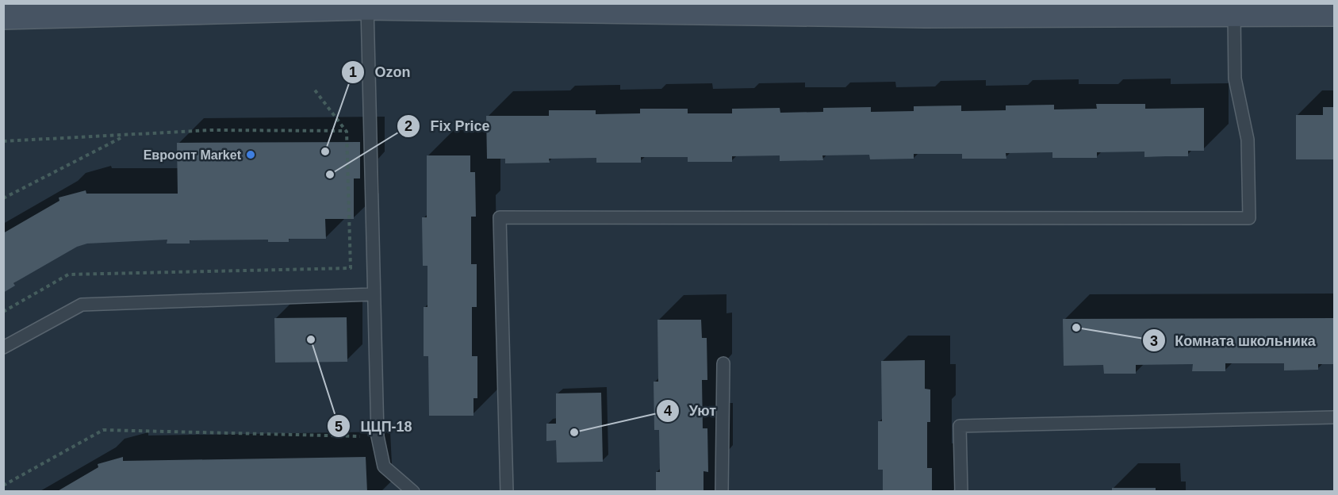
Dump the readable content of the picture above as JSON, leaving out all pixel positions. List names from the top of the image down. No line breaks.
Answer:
{"places":["Ozon","Евроопт Market","Fix Price","Комната школьника","ЦЦП-18","Уют"]}
